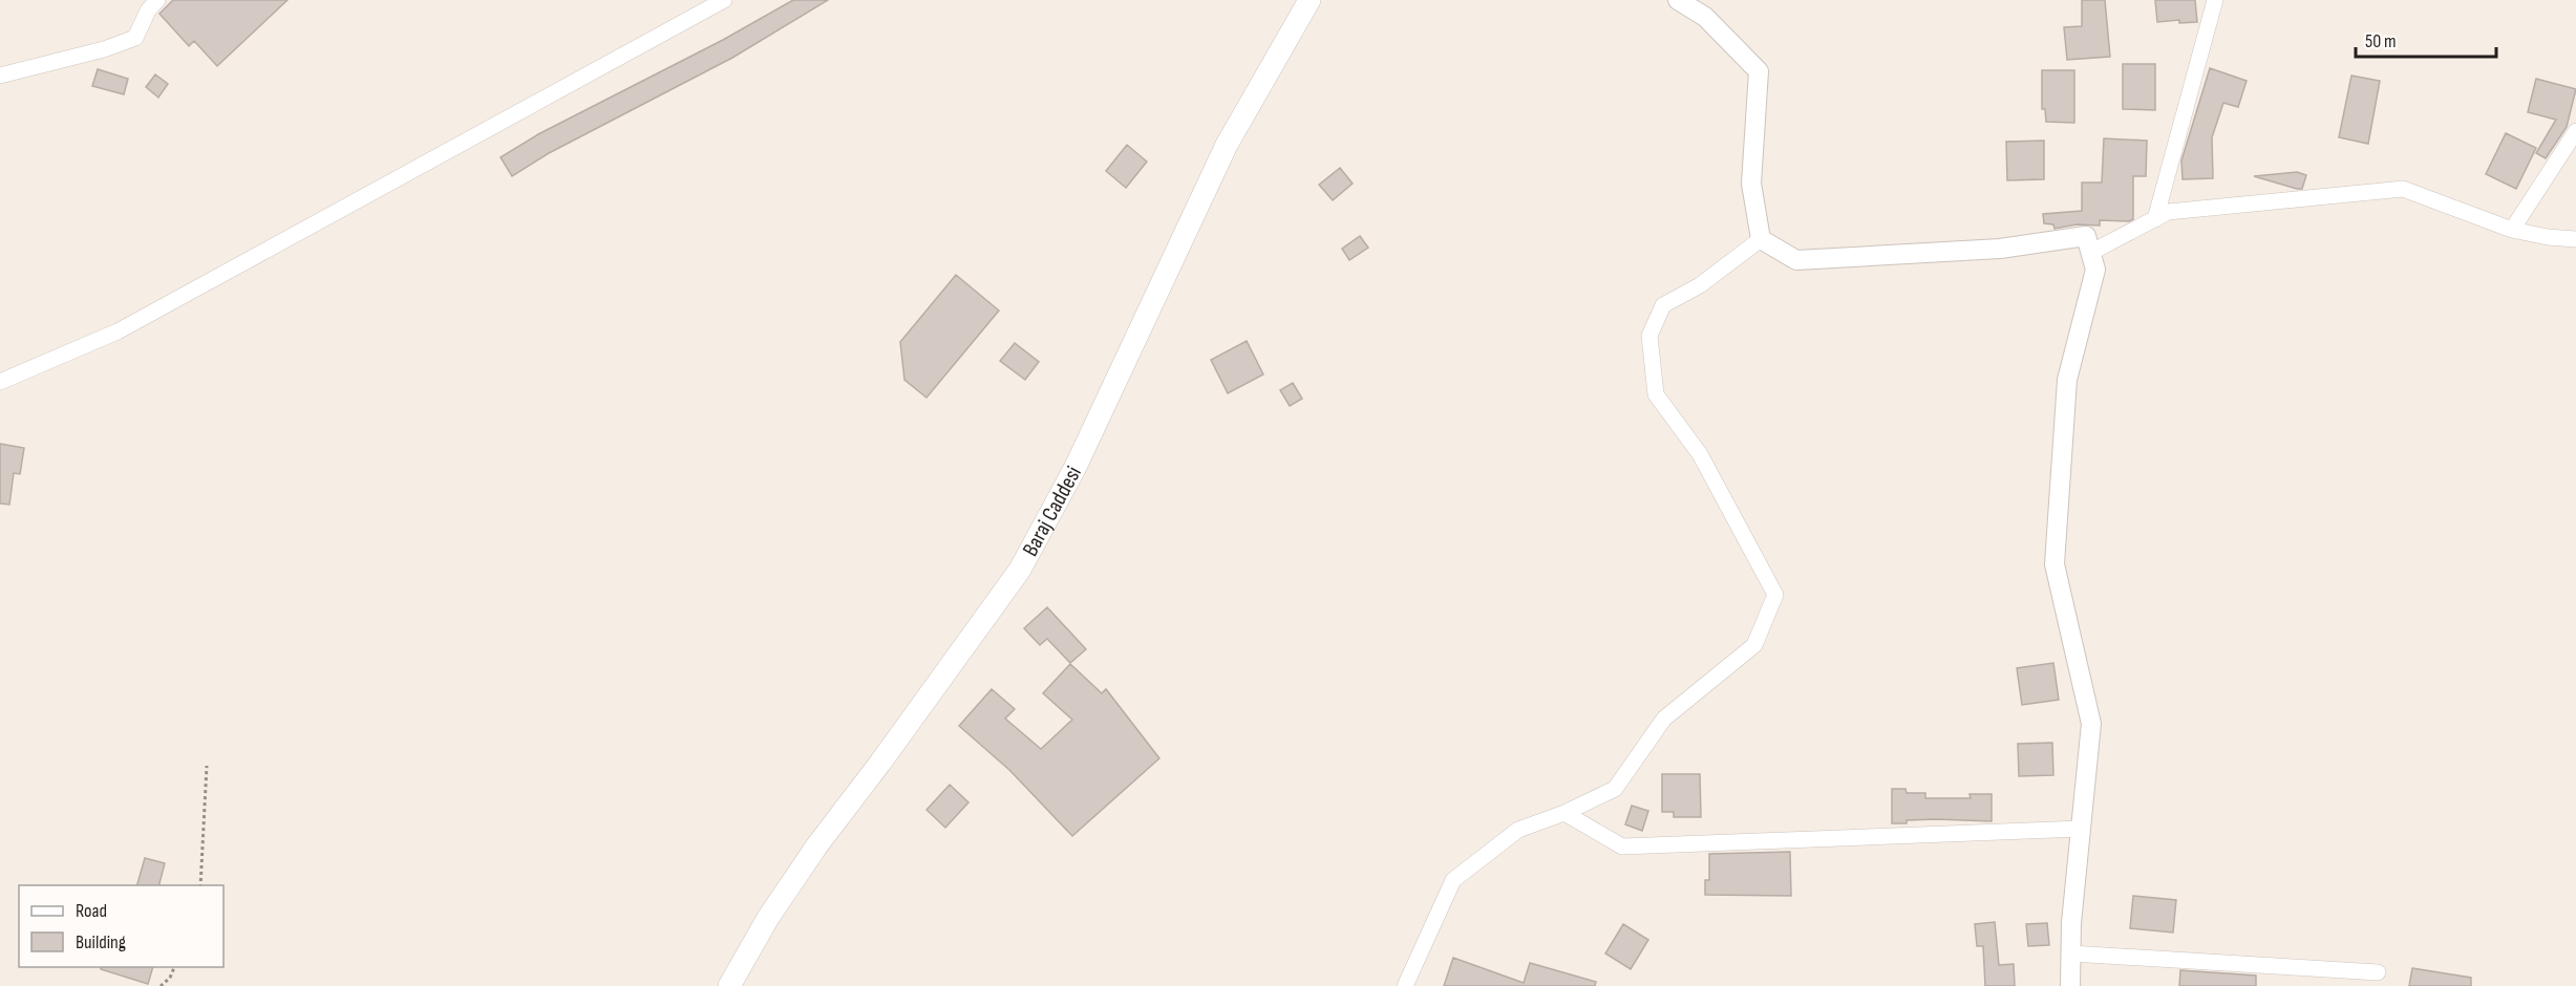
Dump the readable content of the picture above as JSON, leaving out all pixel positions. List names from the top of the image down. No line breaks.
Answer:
{"streets":{"main road":["Baraj Caddesi"]},"legend":["Road","Building"],"scale_bar":"50 m"}
